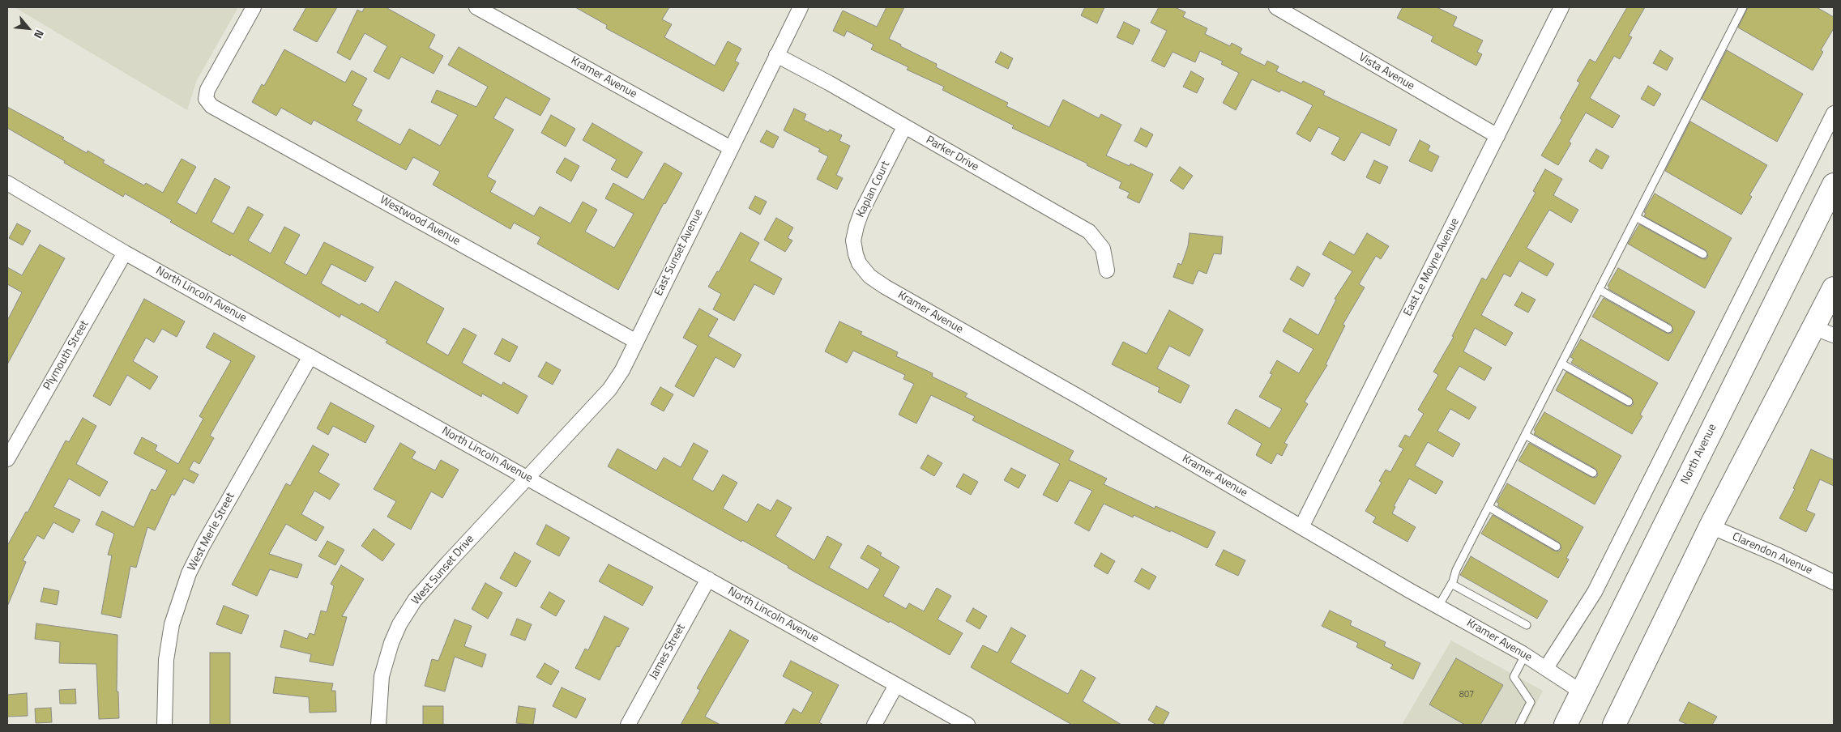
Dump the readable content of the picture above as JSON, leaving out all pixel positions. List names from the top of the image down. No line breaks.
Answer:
{"streets":{"main road":["North Avenue"],"street":["Vista Avenue","Kramer Avenue","Parker Drive","Kaplan Court","Westwood Avenue","East Sunset Avenue","East Le Moyne Avenue","North Lincoln Avenue","Plymouth Street","West Merle Street","Clarendon Avenue","West Sunset Drive","James Street"]},"crossings":[["Vista Avenue","East Le Moyne Avenue"],["Kramer Avenue","Kaplan Court"],["Kramer Avenue","East Sunset Avenue"],["Kramer Avenue","East Le Moyne Avenue"],["Kramer Avenue","North Avenue"],["Parker Drive","Kaplan Court"],["Parker Drive","East Sunset Avenue"],["Westwood Avenue","East Sunset Avenue"],["East Sunset Avenue","North Lincoln Avenue"],["East Sunset Avenue","West Sunset Drive"],["North Lincoln Avenue","Plymouth Street"],["North Lincoln Avenue","West Merle Street"],["North Lincoln Avenue","West Sunset Drive"],["North Lincoln Avenue","James Street"]],"house_numbers":["807"],"north":"bottom right"}
